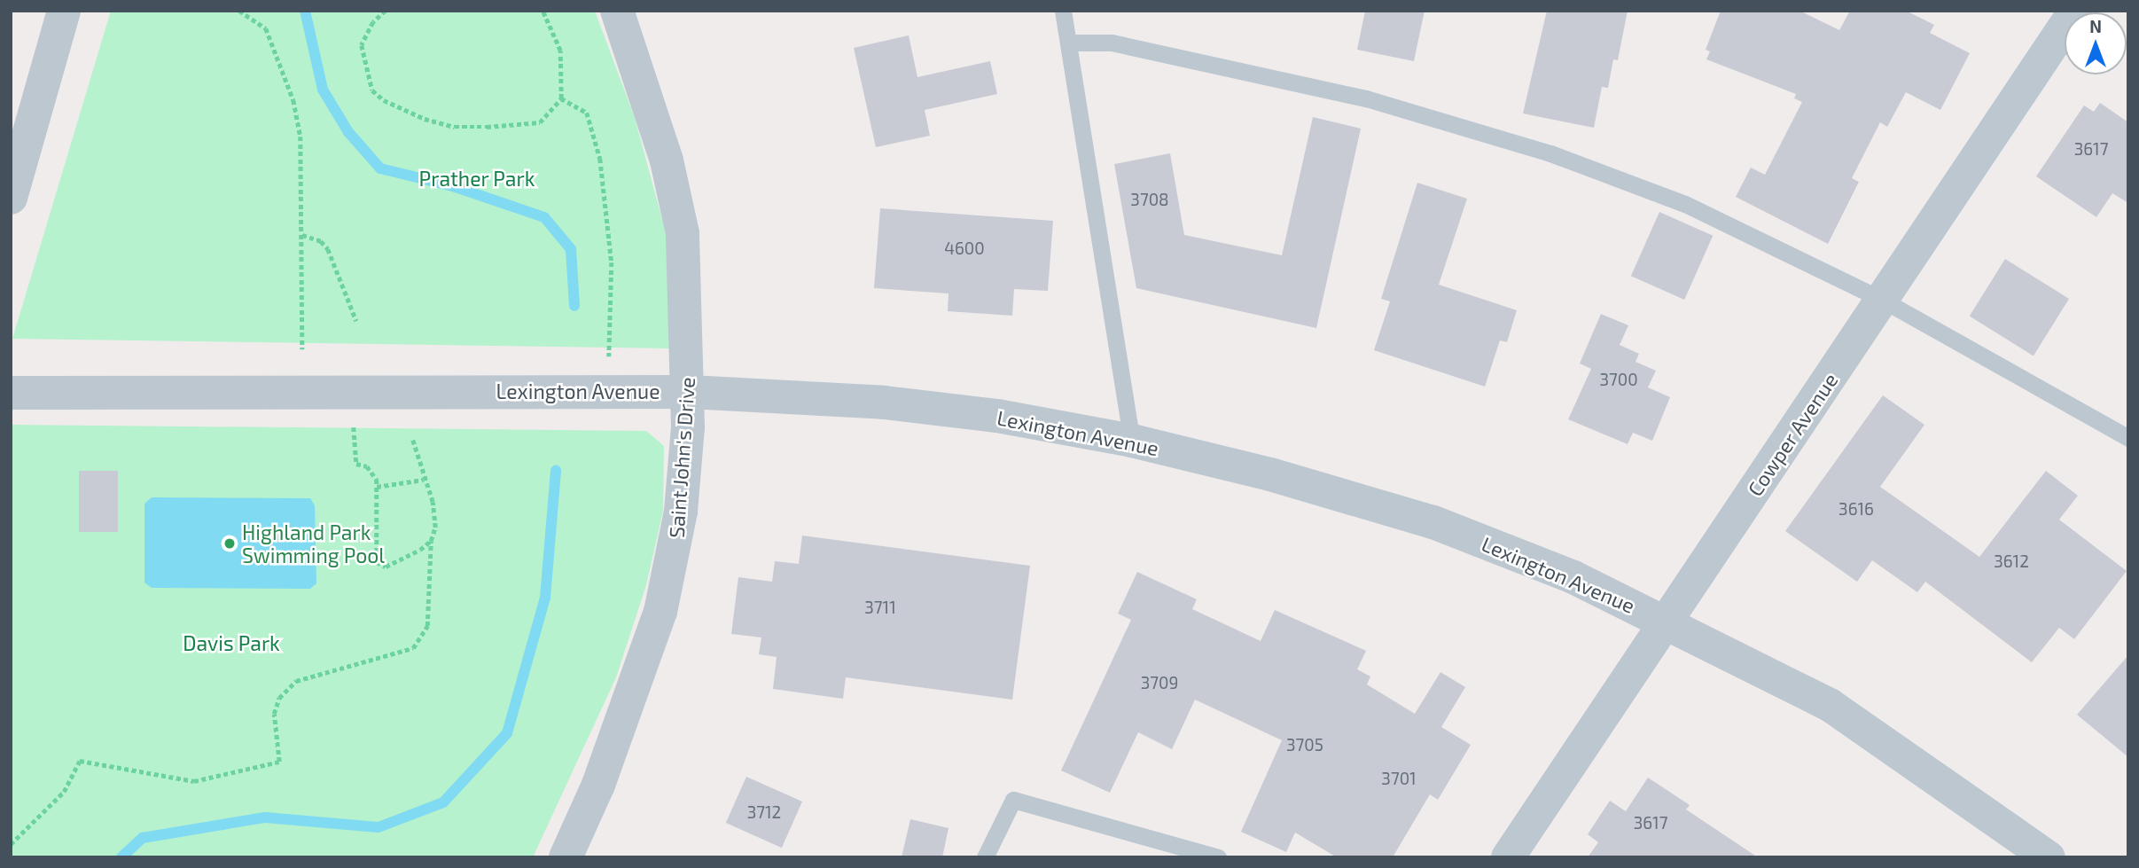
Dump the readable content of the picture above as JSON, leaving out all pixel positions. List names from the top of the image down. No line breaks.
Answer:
{"streets":{"street":["Lexington Avenue","Cowper Avenue","Saint John's Drive"]},"crossings":[["Lexington Avenue","Cowper Avenue"],["Lexington Avenue","Saint John's Drive"]],"parks":["Prather Park","Davis Park"],"places":["Highland Park Swimming Pool"],"house_numbers":["3617","3708","4600","3700","3616","3612","3711","3709","3705","3701","3712","3617"],"north":"top"}
